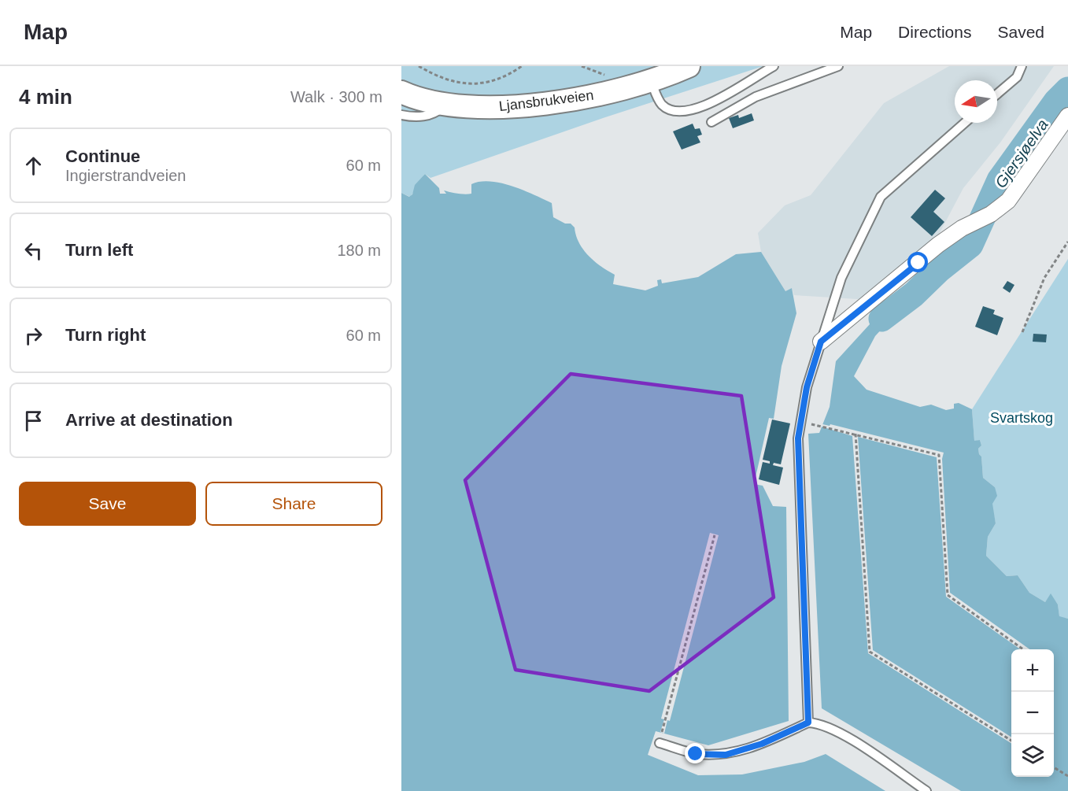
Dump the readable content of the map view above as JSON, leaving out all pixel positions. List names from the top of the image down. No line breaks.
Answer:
{"streets":{"main road":["Ljansbrukveien"]},"water":["Gjersjøelva"],"parks":["Svartskog"],"north":"left","page":{"header":"Map","nav":["Map","Directions","Saved"],"heading":["4 min","Walk · 300 m"],"list":[["Continue","Ingierstrandveien","60 m"],["Turn left","180 m"],["Turn right","60 m"],"Arrive at destination"],"buttons":["Save","Share"],"map_buttons":["+","−"]}}
